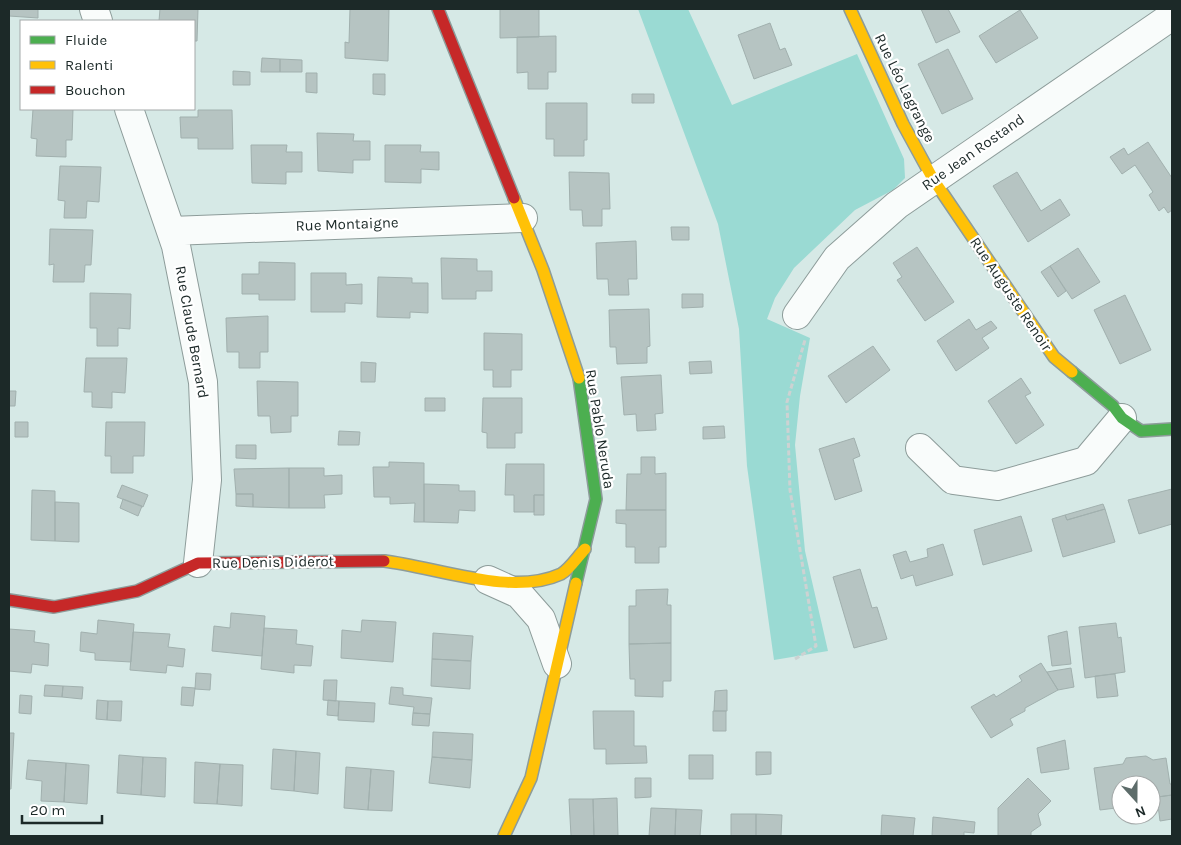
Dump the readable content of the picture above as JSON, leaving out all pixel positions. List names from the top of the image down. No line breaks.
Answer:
{"streets":{"street":["Rue Léo Lagrange","Rue Jean Rostand","Rue Montaigne","Rue Auguste Renoir","Rue Claude Bernard","Rue Pablo Neruda","Rue Denis Diderot"]},"crossings":[["Rue Léo Lagrange","Rue Jean Rostand"],["Rue Léo Lagrange","Rue Auguste Renoir"],["Rue Jean Rostand","Rue Auguste Renoir"],["Rue Montaigne","Rue Claude Bernard"],["Rue Montaigne","Rue Pablo Neruda"],["Rue Claude Bernard","Rue Denis Diderot"],["Rue Pablo Neruda","Rue Denis Diderot"]],"legend":["Fluide","Ralenti","Bouchon"],"scale_bar":"20 m","north":"bottom"}
